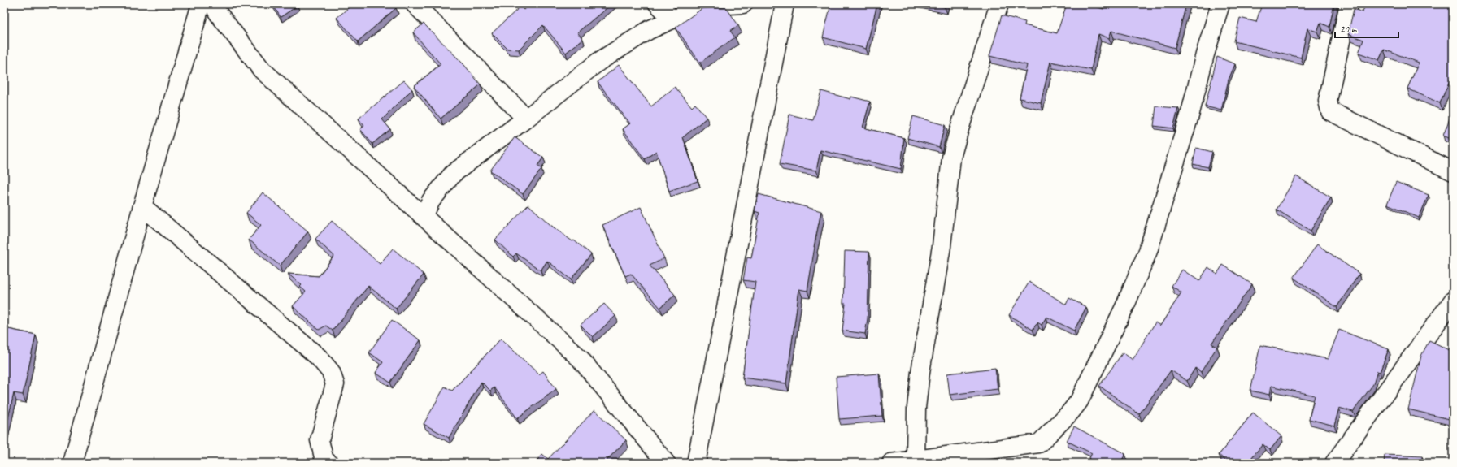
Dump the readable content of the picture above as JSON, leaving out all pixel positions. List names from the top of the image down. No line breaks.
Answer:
{"scale_bar":"20 m"}
